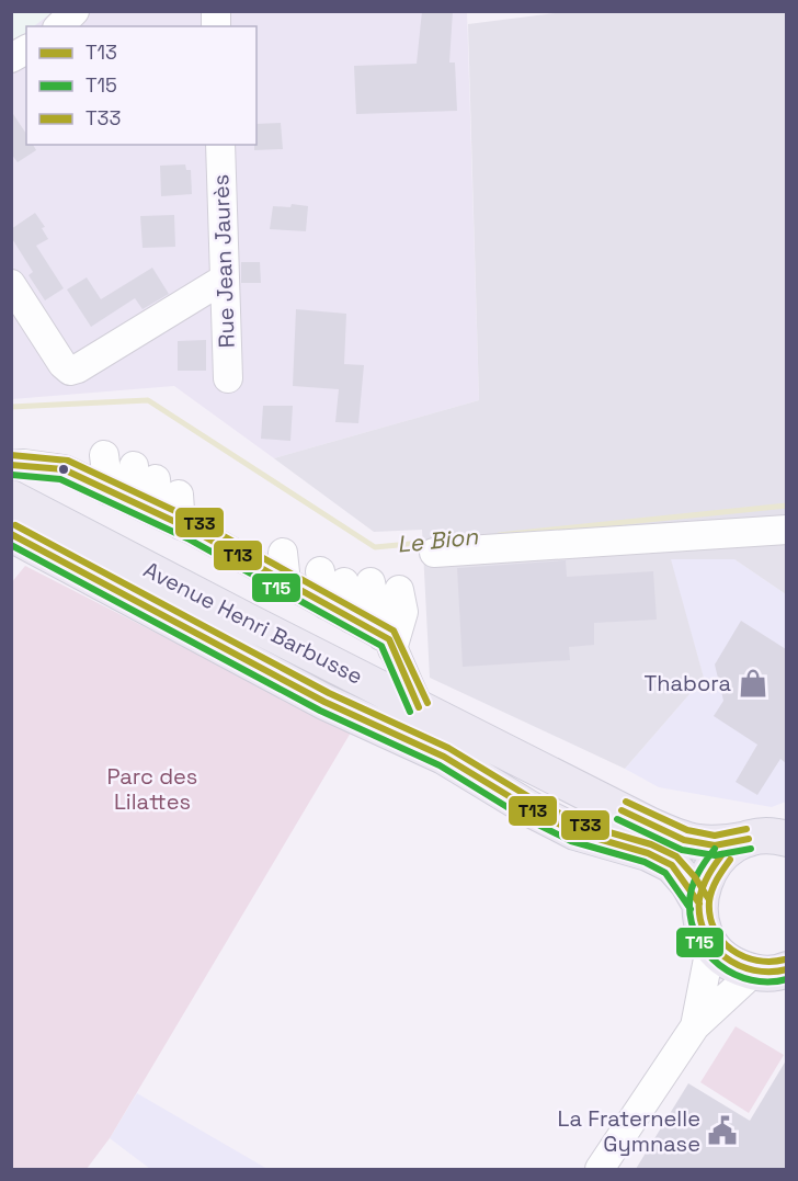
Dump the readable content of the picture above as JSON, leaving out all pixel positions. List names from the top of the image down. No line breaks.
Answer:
{"streets":{"main road":["Avenue Henri Barbusse"],"street":["Rue Jean Jaurès"]},"water":["Le Bion"],"parks":["Parc des Lilattes"],"places":{"shop":["Thabora"],"public building":["La Fraternelle Gymnase"]},"lines":["transit line T33","transit line T13","transit line T15"],"legend":["T13","T15","T33"]}
